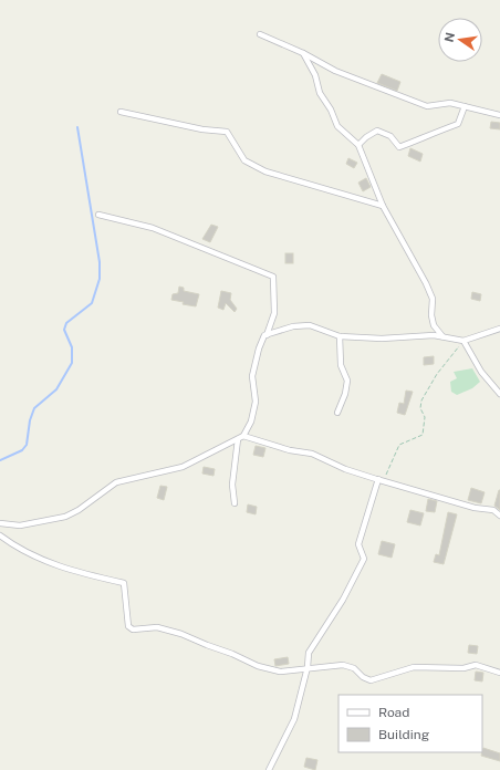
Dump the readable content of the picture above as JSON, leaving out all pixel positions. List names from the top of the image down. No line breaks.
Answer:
{"legend":["Road","Building"],"north":"left"}
